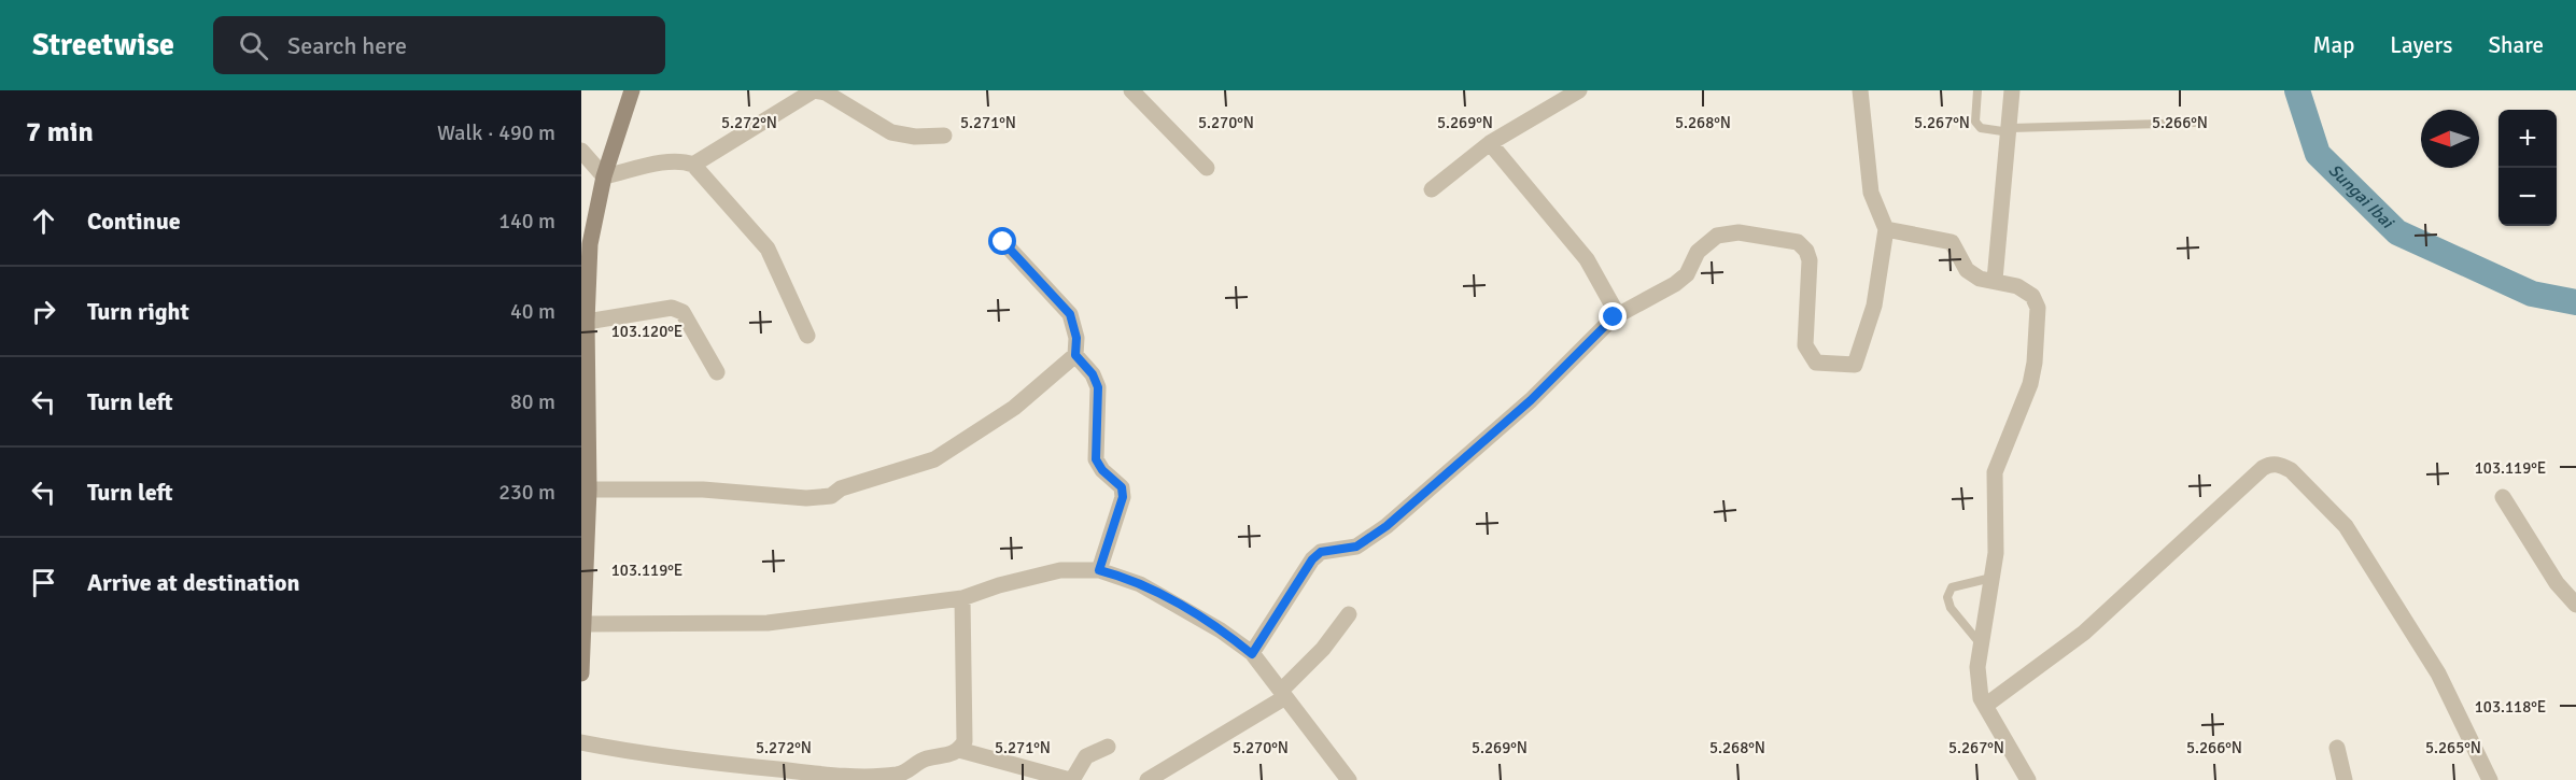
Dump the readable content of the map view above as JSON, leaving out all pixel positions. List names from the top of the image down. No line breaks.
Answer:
{"water":["Sungai Ibai"],"north":"left","page":{"header":"Streetwise","search":"Search here","nav":["Map","Layers","Share"],"heading":["7 min","Walk · 490 m"],"map_buttons":["+","−"],"list":[["Continue","140 m"],["Turn right","40 m"],["Turn left","80 m"],["Turn left","230 m"],"Arrive at destination"]},"coordinates":["5.272°N","5.271°N","5.270°N","5.269°N","5.268°N","5.267°N","5.266°N","103.120°E","103.119°E","103.118°E","5.265°N"]}
